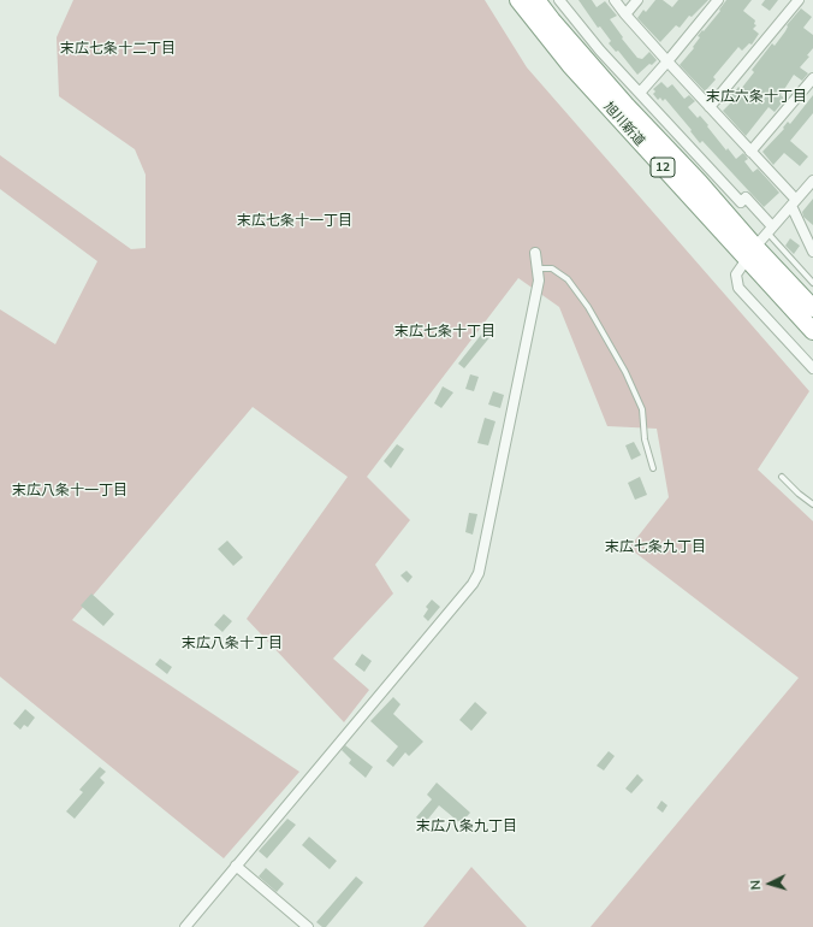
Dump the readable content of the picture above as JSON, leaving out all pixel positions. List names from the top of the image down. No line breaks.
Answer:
{"streets":{"highway":["旭川新道","12"]},"districts":["末広七条十二丁目","末広六条十丁目","末広七条十一丁目","末広七条十丁目","末広八条十一丁目","末広七条九丁目","末広八条十丁目","末広八条九丁目"],"north":"left"}
